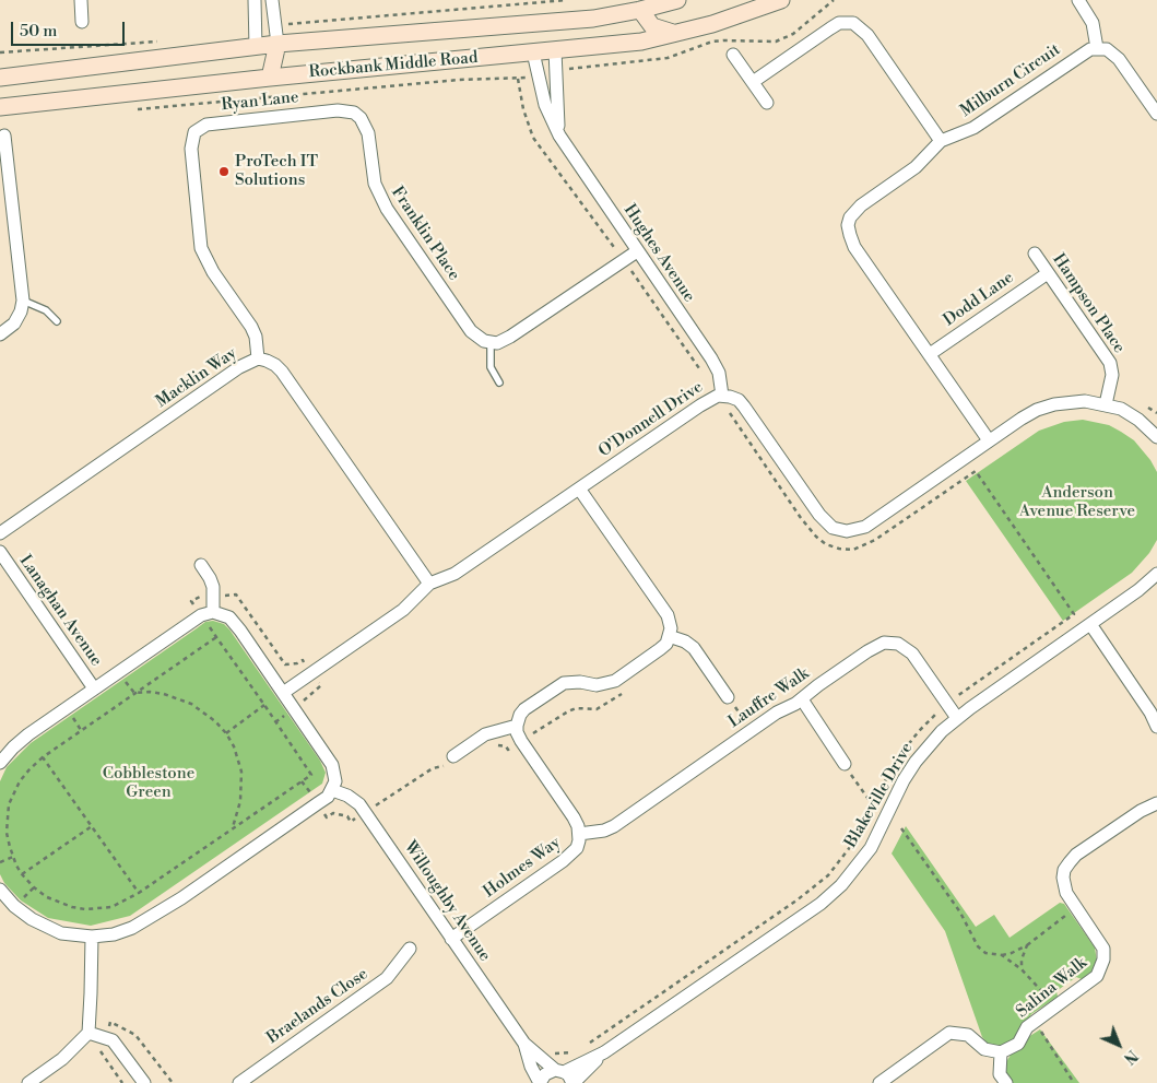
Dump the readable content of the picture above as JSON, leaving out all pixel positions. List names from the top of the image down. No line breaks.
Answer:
{"streets":{"street":["Rockbank Middle Road","Milburn Circuit","Ryan Lane","Franklin Place","Hughes Avenue","Dodd Lane","Hampson Place","Macklin Way","O'Donnell Drive","Lanaghan Avenue","Lauffre Walk","Blakeville Drive","Holmes Way","Willoughby Avenue","Salina Walk","Braelands Close"]},"crossings":[["Rockbank Middle Road","Hughes Avenue"],["Milburn Circuit","Dodd Lane"],["Milburn Circuit","O'Donnell Drive"],["Ryan Lane","Franklin Place"],["Ryan Lane","Macklin Way"],["Hughes Avenue","O'Donnell Drive"],["Dodd Lane","Hampson Place"],["Hampson Place","O'Donnell Drive"],["Macklin Way","O'Donnell Drive"],["Lauffre Walk","Blakeville Drive"],["Lauffre Walk","Holmes Way"],["Blakeville Drive","Willoughby Avenue"],["Holmes Way","Willoughby Avenue"]],"parks":["Anderson Avenue Reserve","Cobblestone Green"],"places":["ProTech IT Solutions"],"scale_bar":"50 m","north":"bottom right"}
